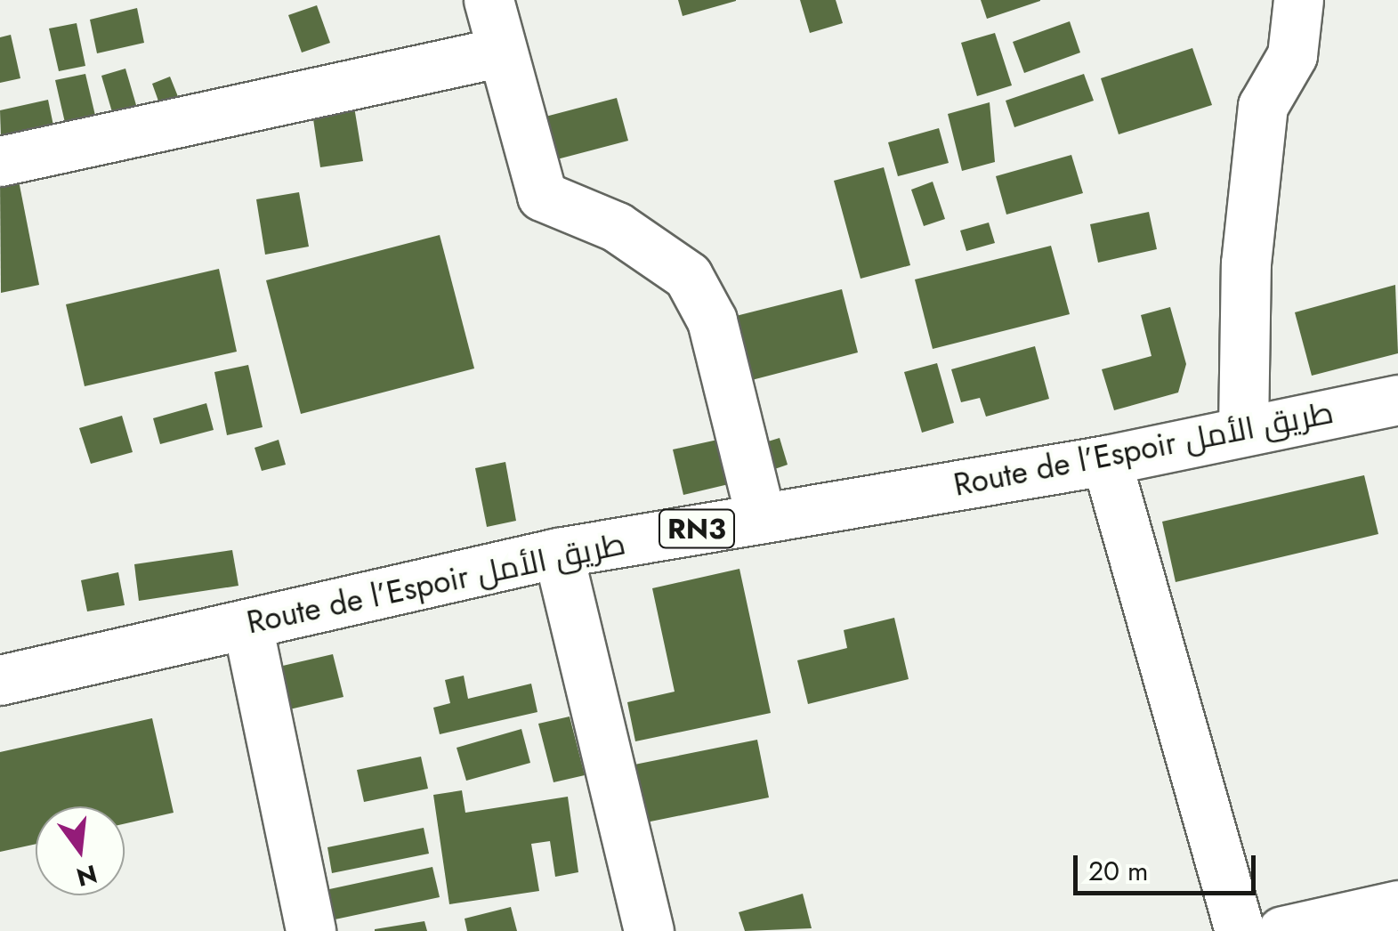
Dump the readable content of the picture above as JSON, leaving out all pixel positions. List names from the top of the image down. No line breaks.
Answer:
{"streets":{"main road":["Route de l’Espoir طريق الأمل","RN3"]},"scale_bar":"20 m","north":"bottom"}
